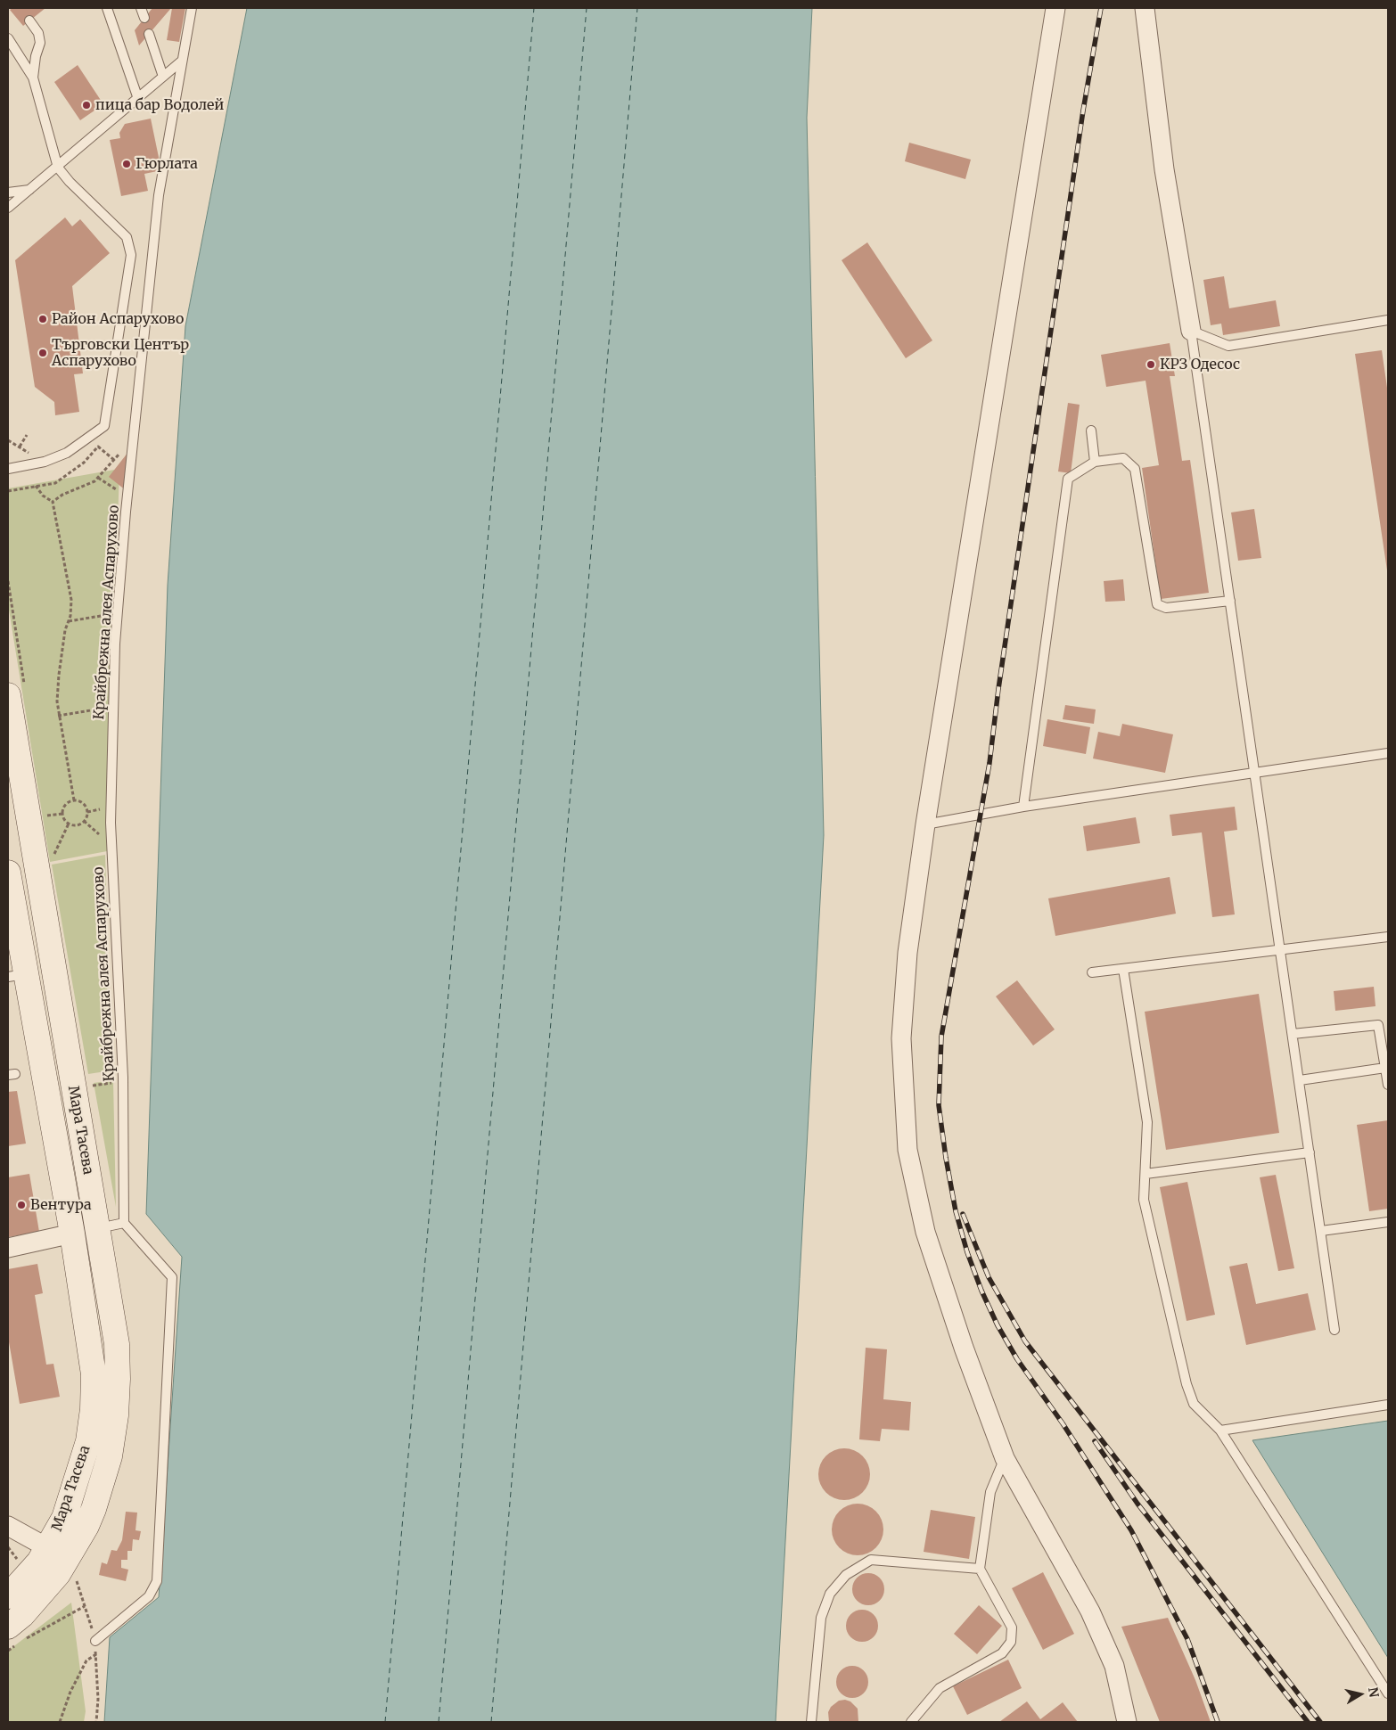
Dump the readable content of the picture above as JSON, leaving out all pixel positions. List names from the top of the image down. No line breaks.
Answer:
{"streets":{"main road":["Мара Тасева"],"lane":["Крайбрежна алея Аспарухово"]},"places":["пица бар Водолей","Гюрлата","Район Аспарухово","Търговски Център Аспарухово","КРЗ Одесос","Вентура"],"north":"right"}
